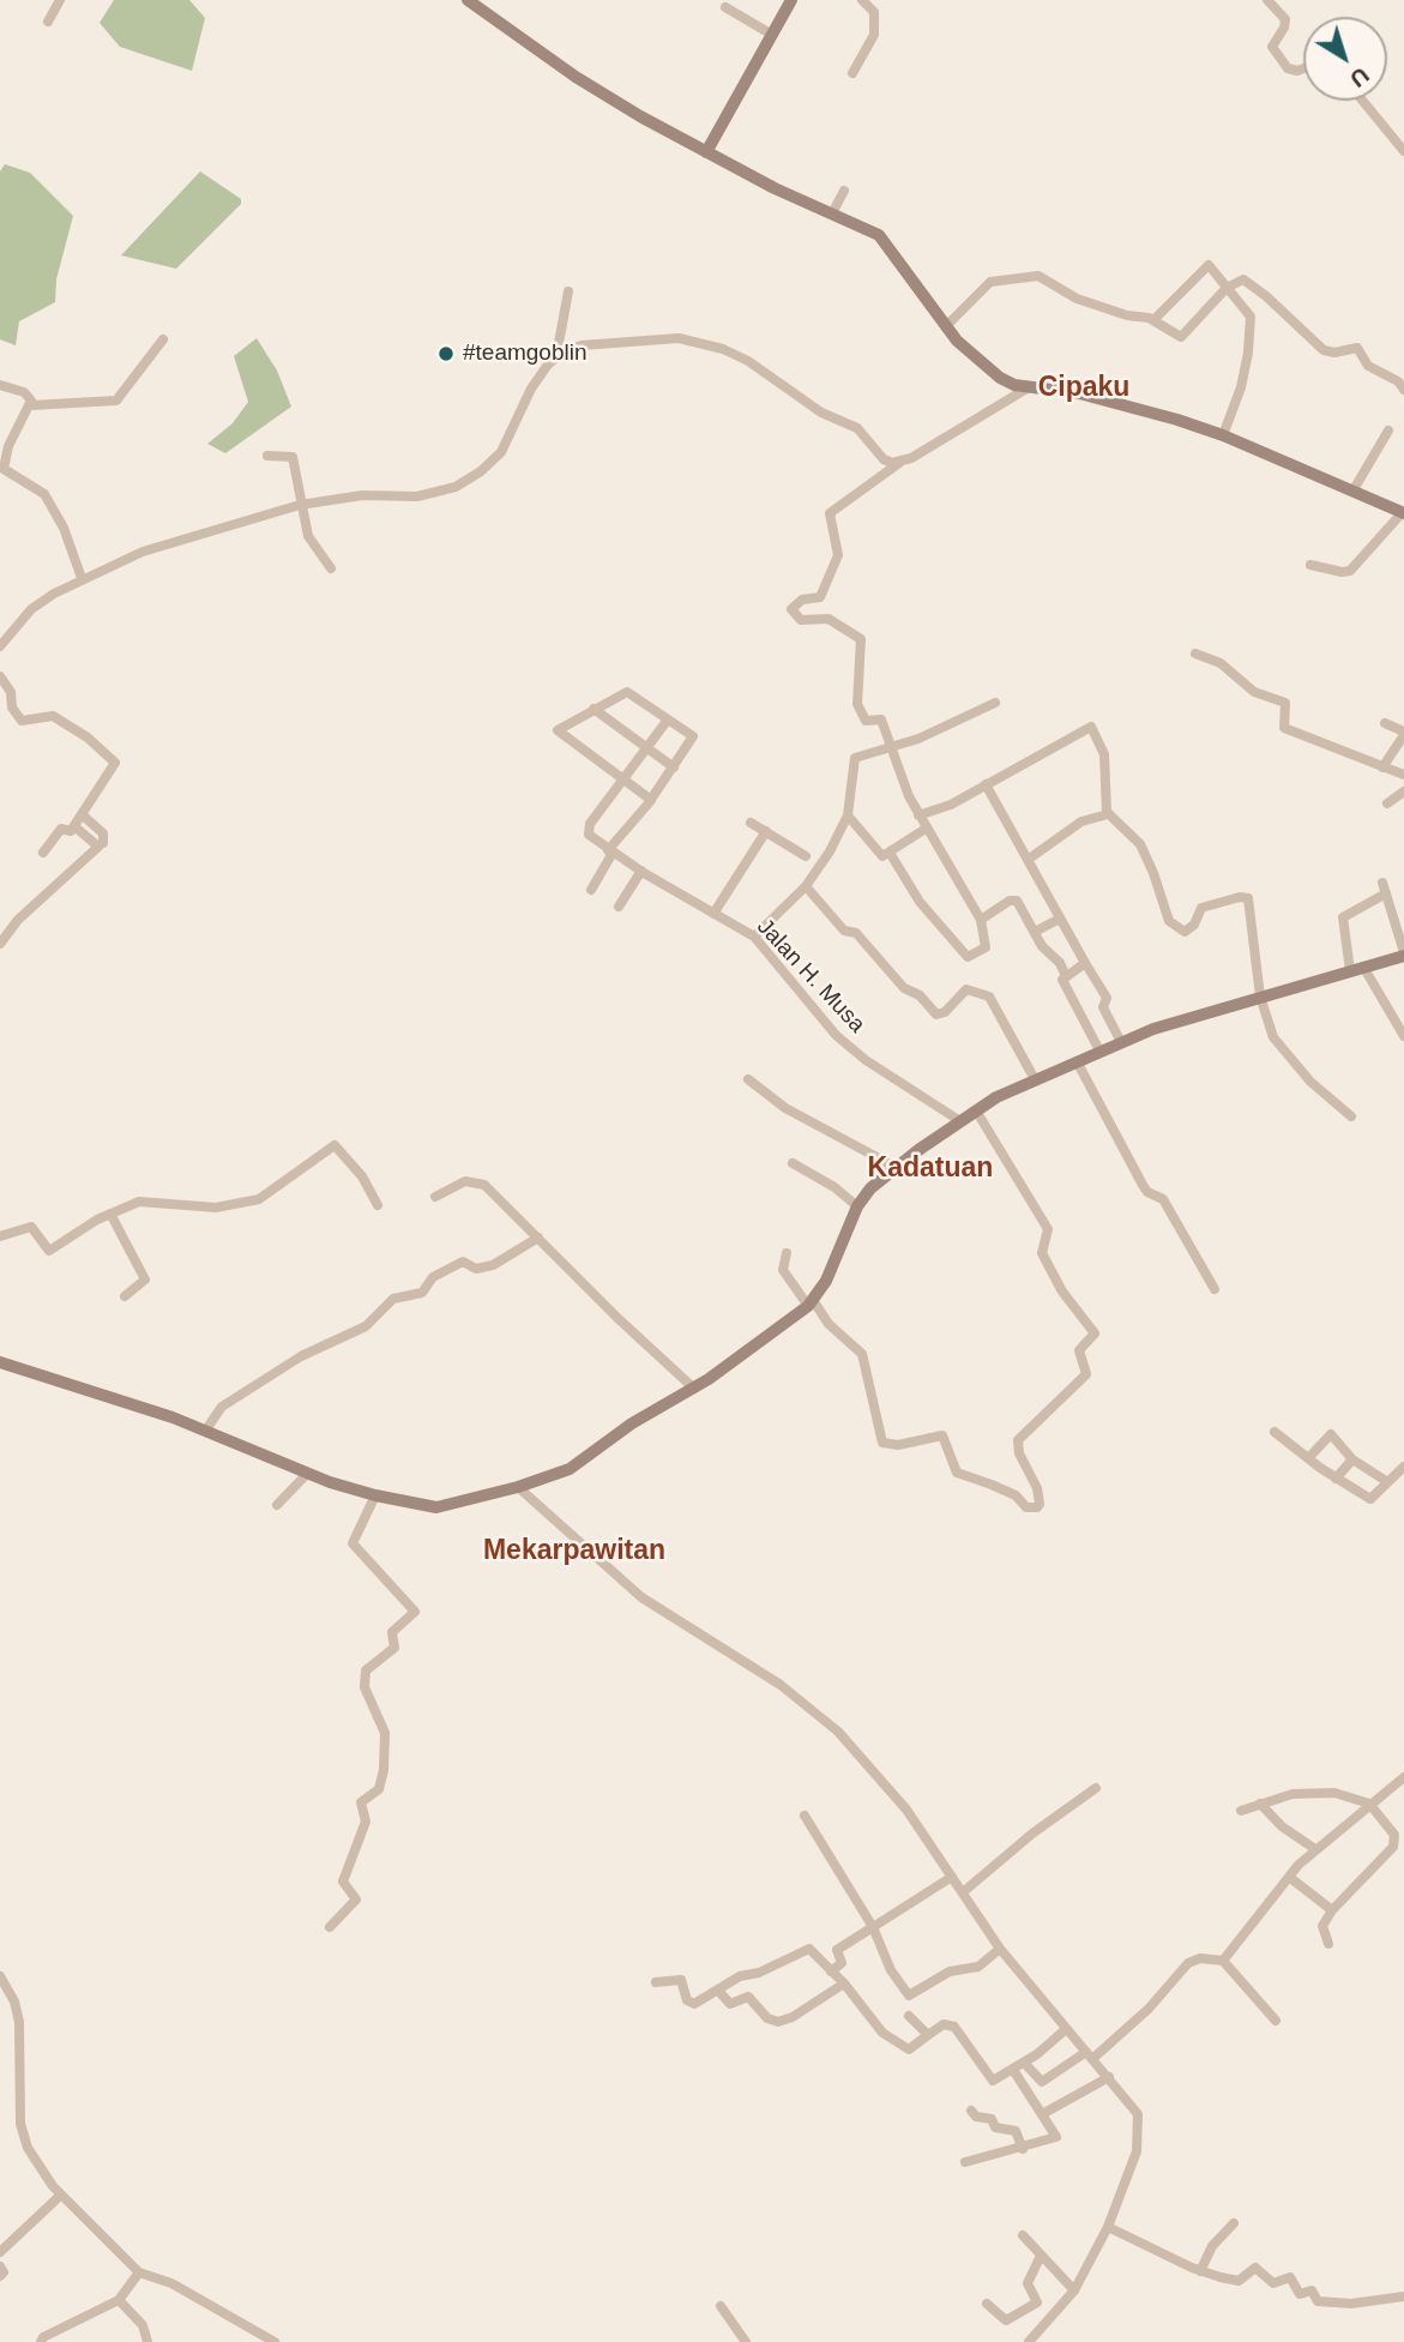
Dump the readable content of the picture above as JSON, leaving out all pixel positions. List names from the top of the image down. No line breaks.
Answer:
{"streets":{"street":["Jalan H. Musa"]},"districts":["Cipaku","Kadatuan","Mekarpawitan"],"places":["#teamgoblin"],"north":"bottom right"}
